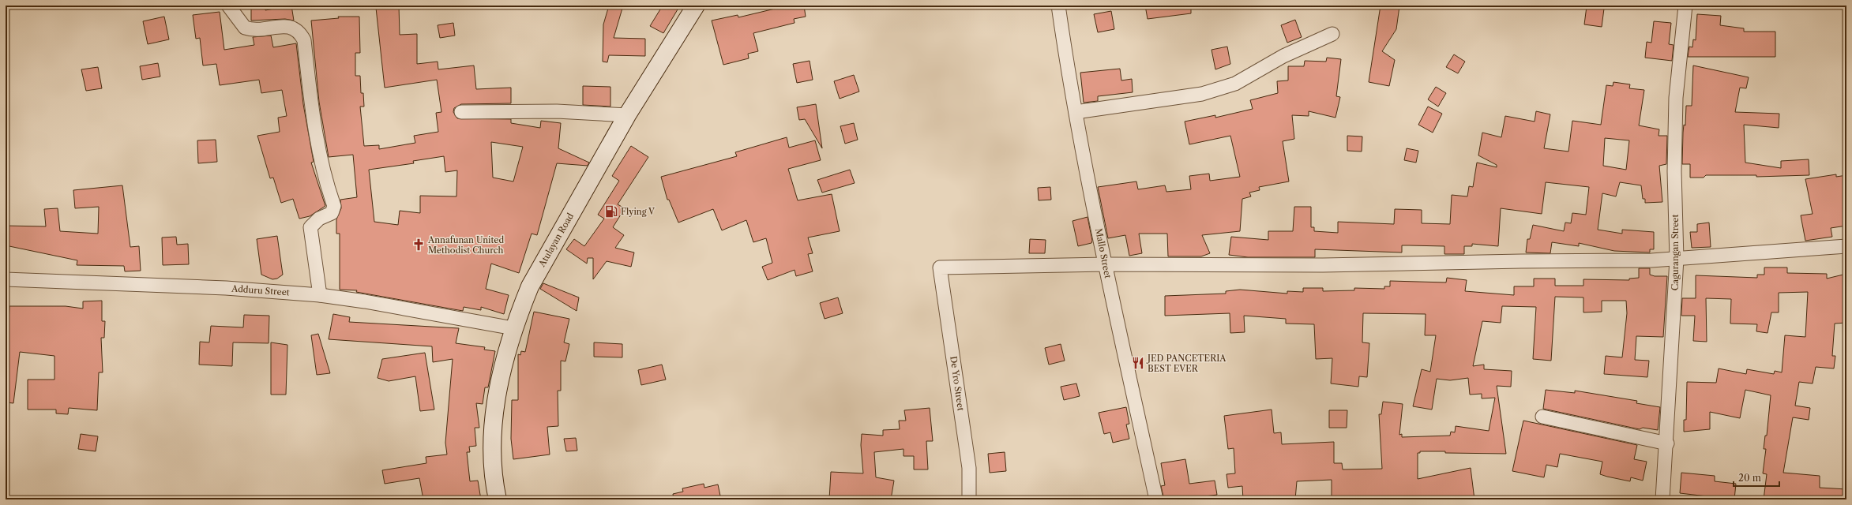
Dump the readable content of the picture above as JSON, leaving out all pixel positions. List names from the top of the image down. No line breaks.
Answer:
{"streets":{"main road":["Atulayan Road"],"street":["Cagurangan Street","Mallo Street","Adduru Street","De Yro Street"]},"crossings":[["Atulayan Road","Adduru Street"],["Mallo Street","De Yro Street"]],"places":{"fuel station":["Flying V"],"church":["Annafunan United Methodist Church"],"restaurant":["JED PANCETERIA BEST EVER"]},"scale_bar":"20 m"}
